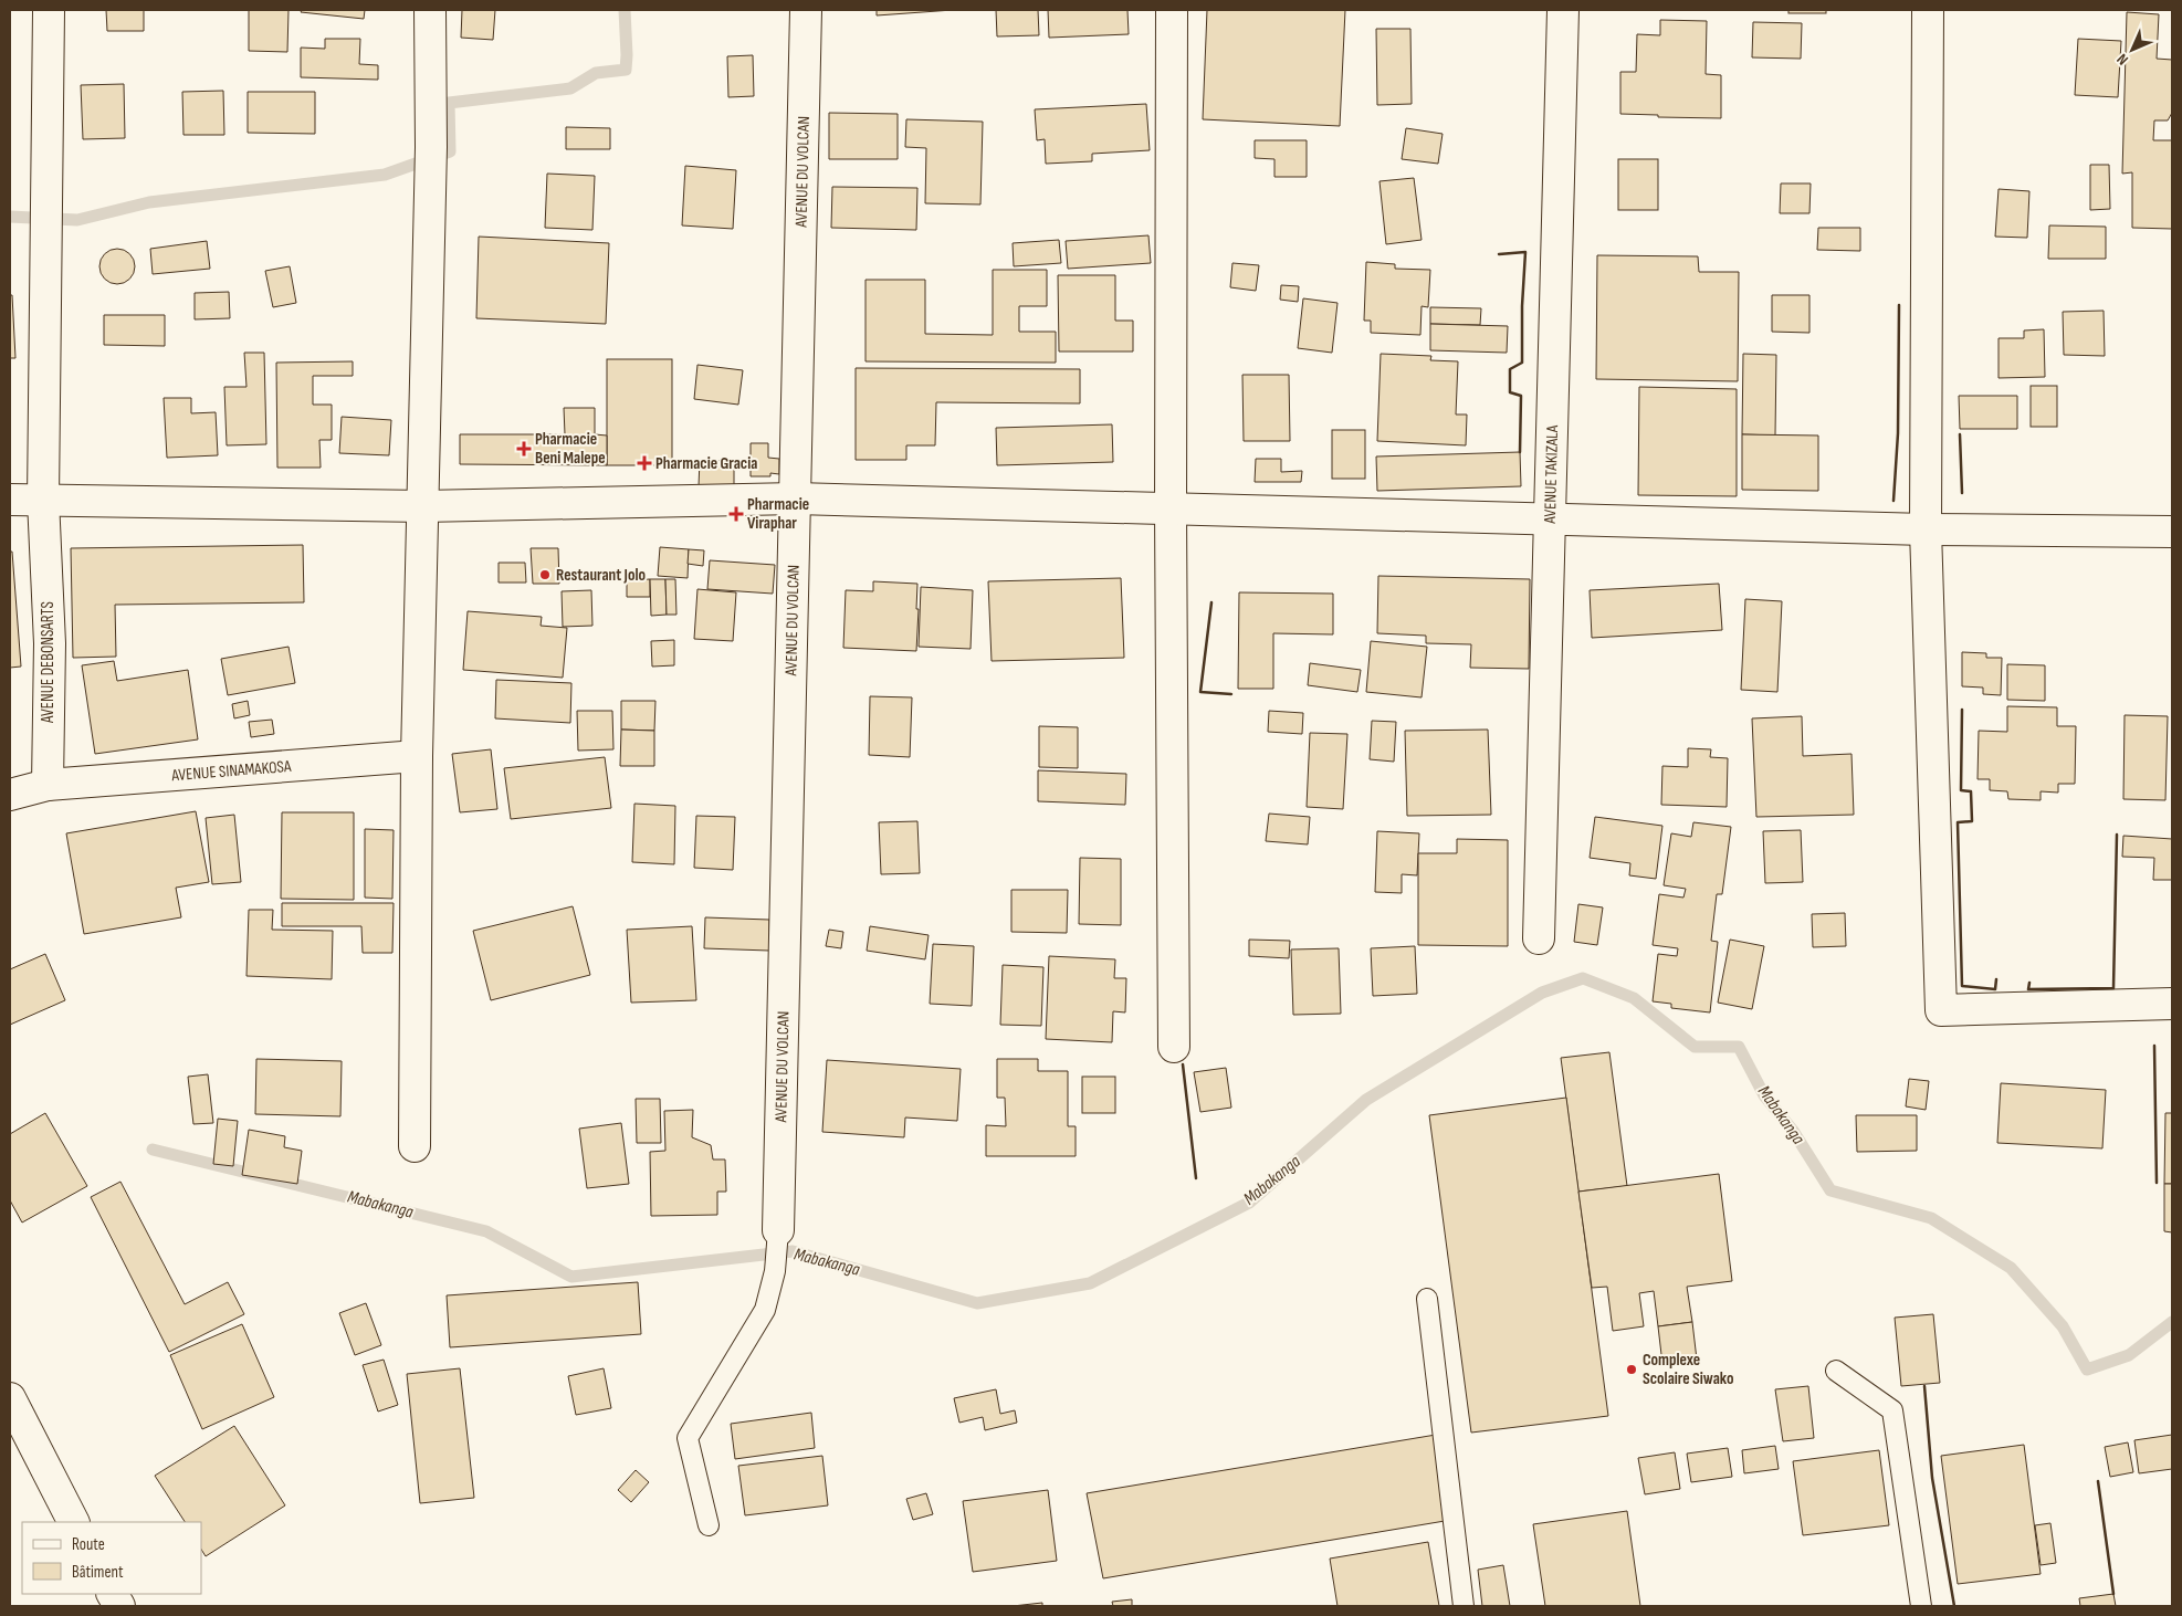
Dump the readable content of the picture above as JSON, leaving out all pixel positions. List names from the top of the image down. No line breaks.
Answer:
{"streets":{"main road":["AVENUE DU VOLCAN","AVENUE TAKIZALA","AVENUE DEBONSARTS","AVENUE SINAMAKOSA"]},"crossings":[["AVENUE DEBONSARTS","AVENUE SINAMAKOSA"]],"water":["Mabakanga"],"places":{"health":["Pharmacie Beni Malepe","Pharmacie Gracia","Pharmacie Viraphar"],"other":["Restaurant Jolo","Complexe Scolaire Siwako"]},"legend":["Route","Bâtiment"],"north":"bottom left"}
